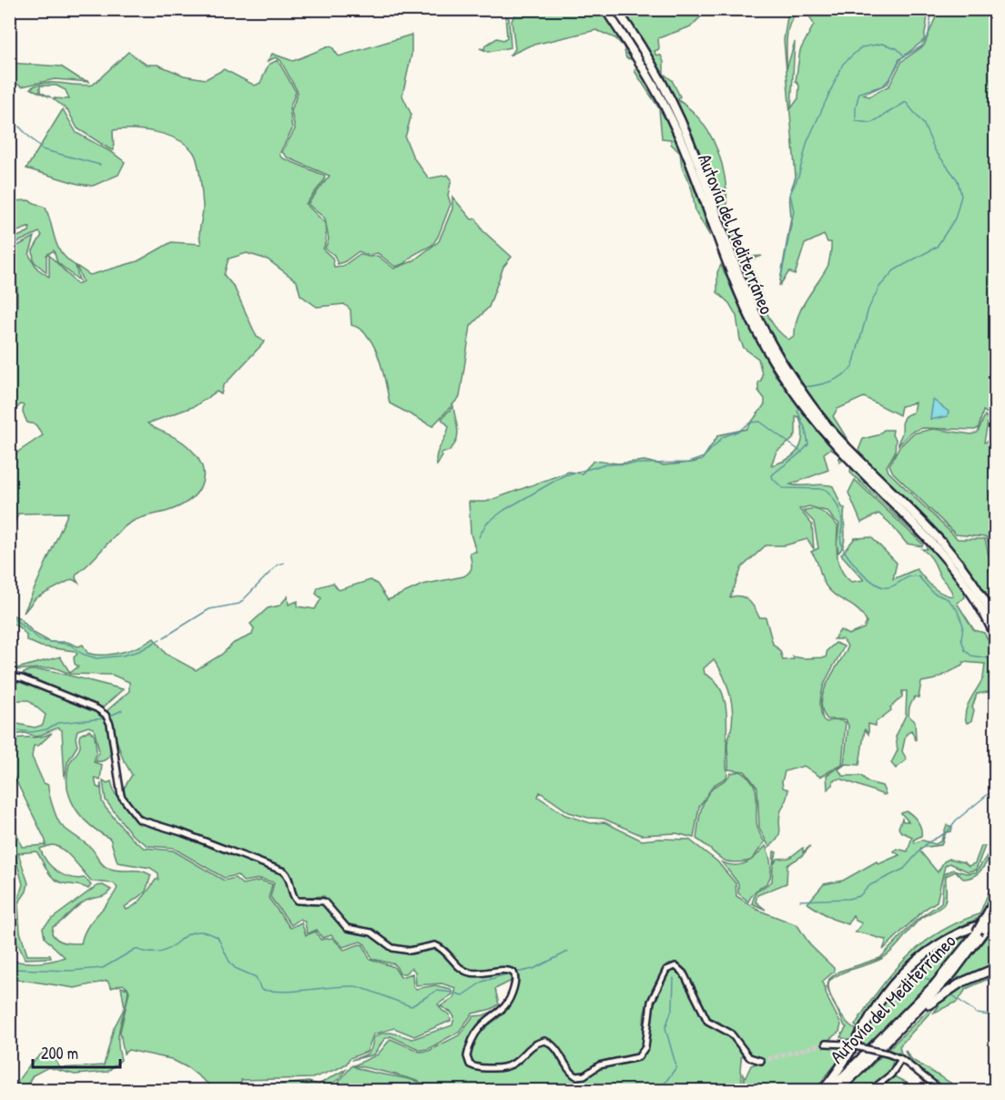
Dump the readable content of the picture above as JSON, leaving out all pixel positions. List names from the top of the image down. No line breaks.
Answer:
{"streets":{"highway":["Autovía del Mediterráneo"]},"scale_bar":"200 m"}
